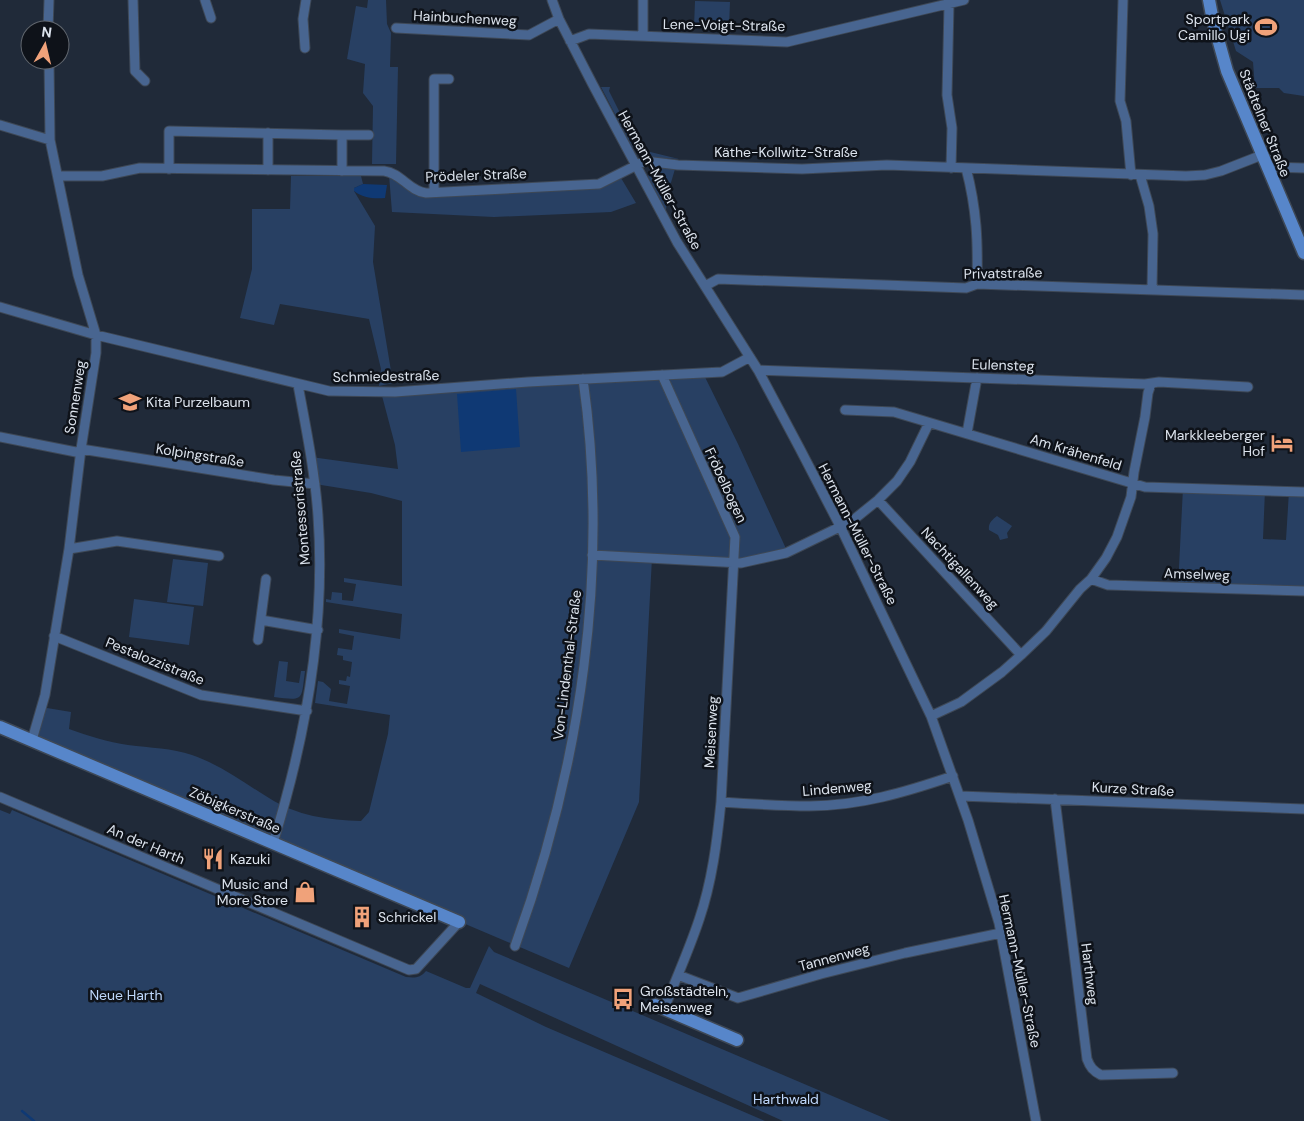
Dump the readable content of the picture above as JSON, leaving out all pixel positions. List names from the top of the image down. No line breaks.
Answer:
{"streets":{"main road":["Städtelner Straße","Zöbigkerstraße"],"street":["Hainbuchenweg","Lene-Voigt-Straße","Käthe-Kollwitz-Straße","Prödeler Straße","Hermann-Müller-Straße","Privatstraße","Eulensteg","Schmiedestraße","Sonnenweg","Am Krähenfeld","Kolpingstraße","Fröbelbogen","Montessoristraße","Nachtigallenweg","Amselweg","Pestalozzistraße","Von-Lindenthal-Straße","Meisenweg","Lindenweg","Kurze Straße","An der Harth","Tannenweg","Harthweg"]},"crossings":[["Hainbuchenweg","Hermann-Müller-Straße"],["Lene-Voigt-Straße","Hermann-Müller-Straße"],["Städtelner Straße","Käthe-Kollwitz-Straße"],["Käthe-Kollwitz-Straße","Prödeler Straße"],["Käthe-Kollwitz-Straße","Hermann-Müller-Straße"],["Prödeler Straße","Hermann-Müller-Straße"],["Prödeler Straße","Sonnenweg"],["Hermann-Müller-Straße","Privatstraße"],["Hermann-Müller-Straße","Eulensteg"],["Hermann-Müller-Straße","Schmiedestraße"],["Hermann-Müller-Straße","Lindenweg"],["Hermann-Müller-Straße","Kurze Straße"],["Hermann-Müller-Straße","Tannenweg"],["Schmiedestraße","Sonnenweg"],["Schmiedestraße","Fröbelbogen"],["Schmiedestraße","Montessoristraße"],["Schmiedestraße","Von-Lindenthal-Straße"],["Sonnenweg","Kolpingstraße"],["Sonnenweg","Pestalozzistraße"],["Sonnenweg","Zöbigkerstraße"],["Kolpingstraße","Montessoristraße"],["Fröbelbogen","Meisenweg"],["Montessoristraße","Pestalozzistraße"],["Montessoristraße","Zöbigkerstraße"],["Meisenweg","Lindenweg"],["Meisenweg","Tannenweg"],["Kurze Straße","Harthweg"],["Zöbigkerstraße","An der Harth"]],"parks":["Neue Harth","Harthwald"],"places":{"sports":["Sportpark Camillo Ugi"],"school or university":["Kita Purzelbaum"],"hotel":["Markkleeberger Hof"],"restaurant":["Kazuki"],"shop":["Music and More Store"],"building":["Schrickel"],"bus stop":["Großstädteln, Meisenweg"]},"north":"top"}
